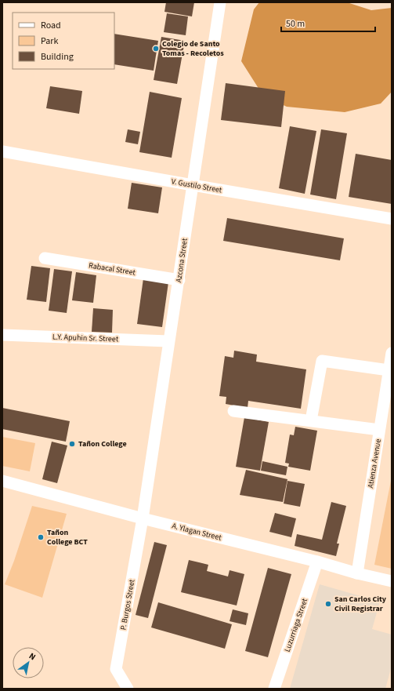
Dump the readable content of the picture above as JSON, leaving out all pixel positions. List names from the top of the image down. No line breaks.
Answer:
{"streets":{"street":["V. Gustilo Street","Azcona Street","Rabacal Street","L.Y. Apuhin Sr. Street","Atienza Avenue","A. Ylagan Street","P. Burgos Street","Luzurriaga Street"]},"crossings":[["V. Gustilo Street","Azcona Street"],["Azcona Street","Rabacal Street"],["Azcona Street","L.Y. Apuhin Sr. Street"],["Azcona Street","A. Ylagan Street"],["Azcona Street","P. Burgos Street"],["Atienza Avenue","A. Ylagan Street"],["A. Ylagan Street","P. Burgos Street"],["A. Ylagan Street","Luzurriaga Street"]],"places":["Colegio de Santo Tomas - Recoletos","Tañon College","Tañon College BCT","San Carlos City Civil Registrar"],"legend":["Road","Park","Building"],"scale_bar":"50 m","north":"top right"}
